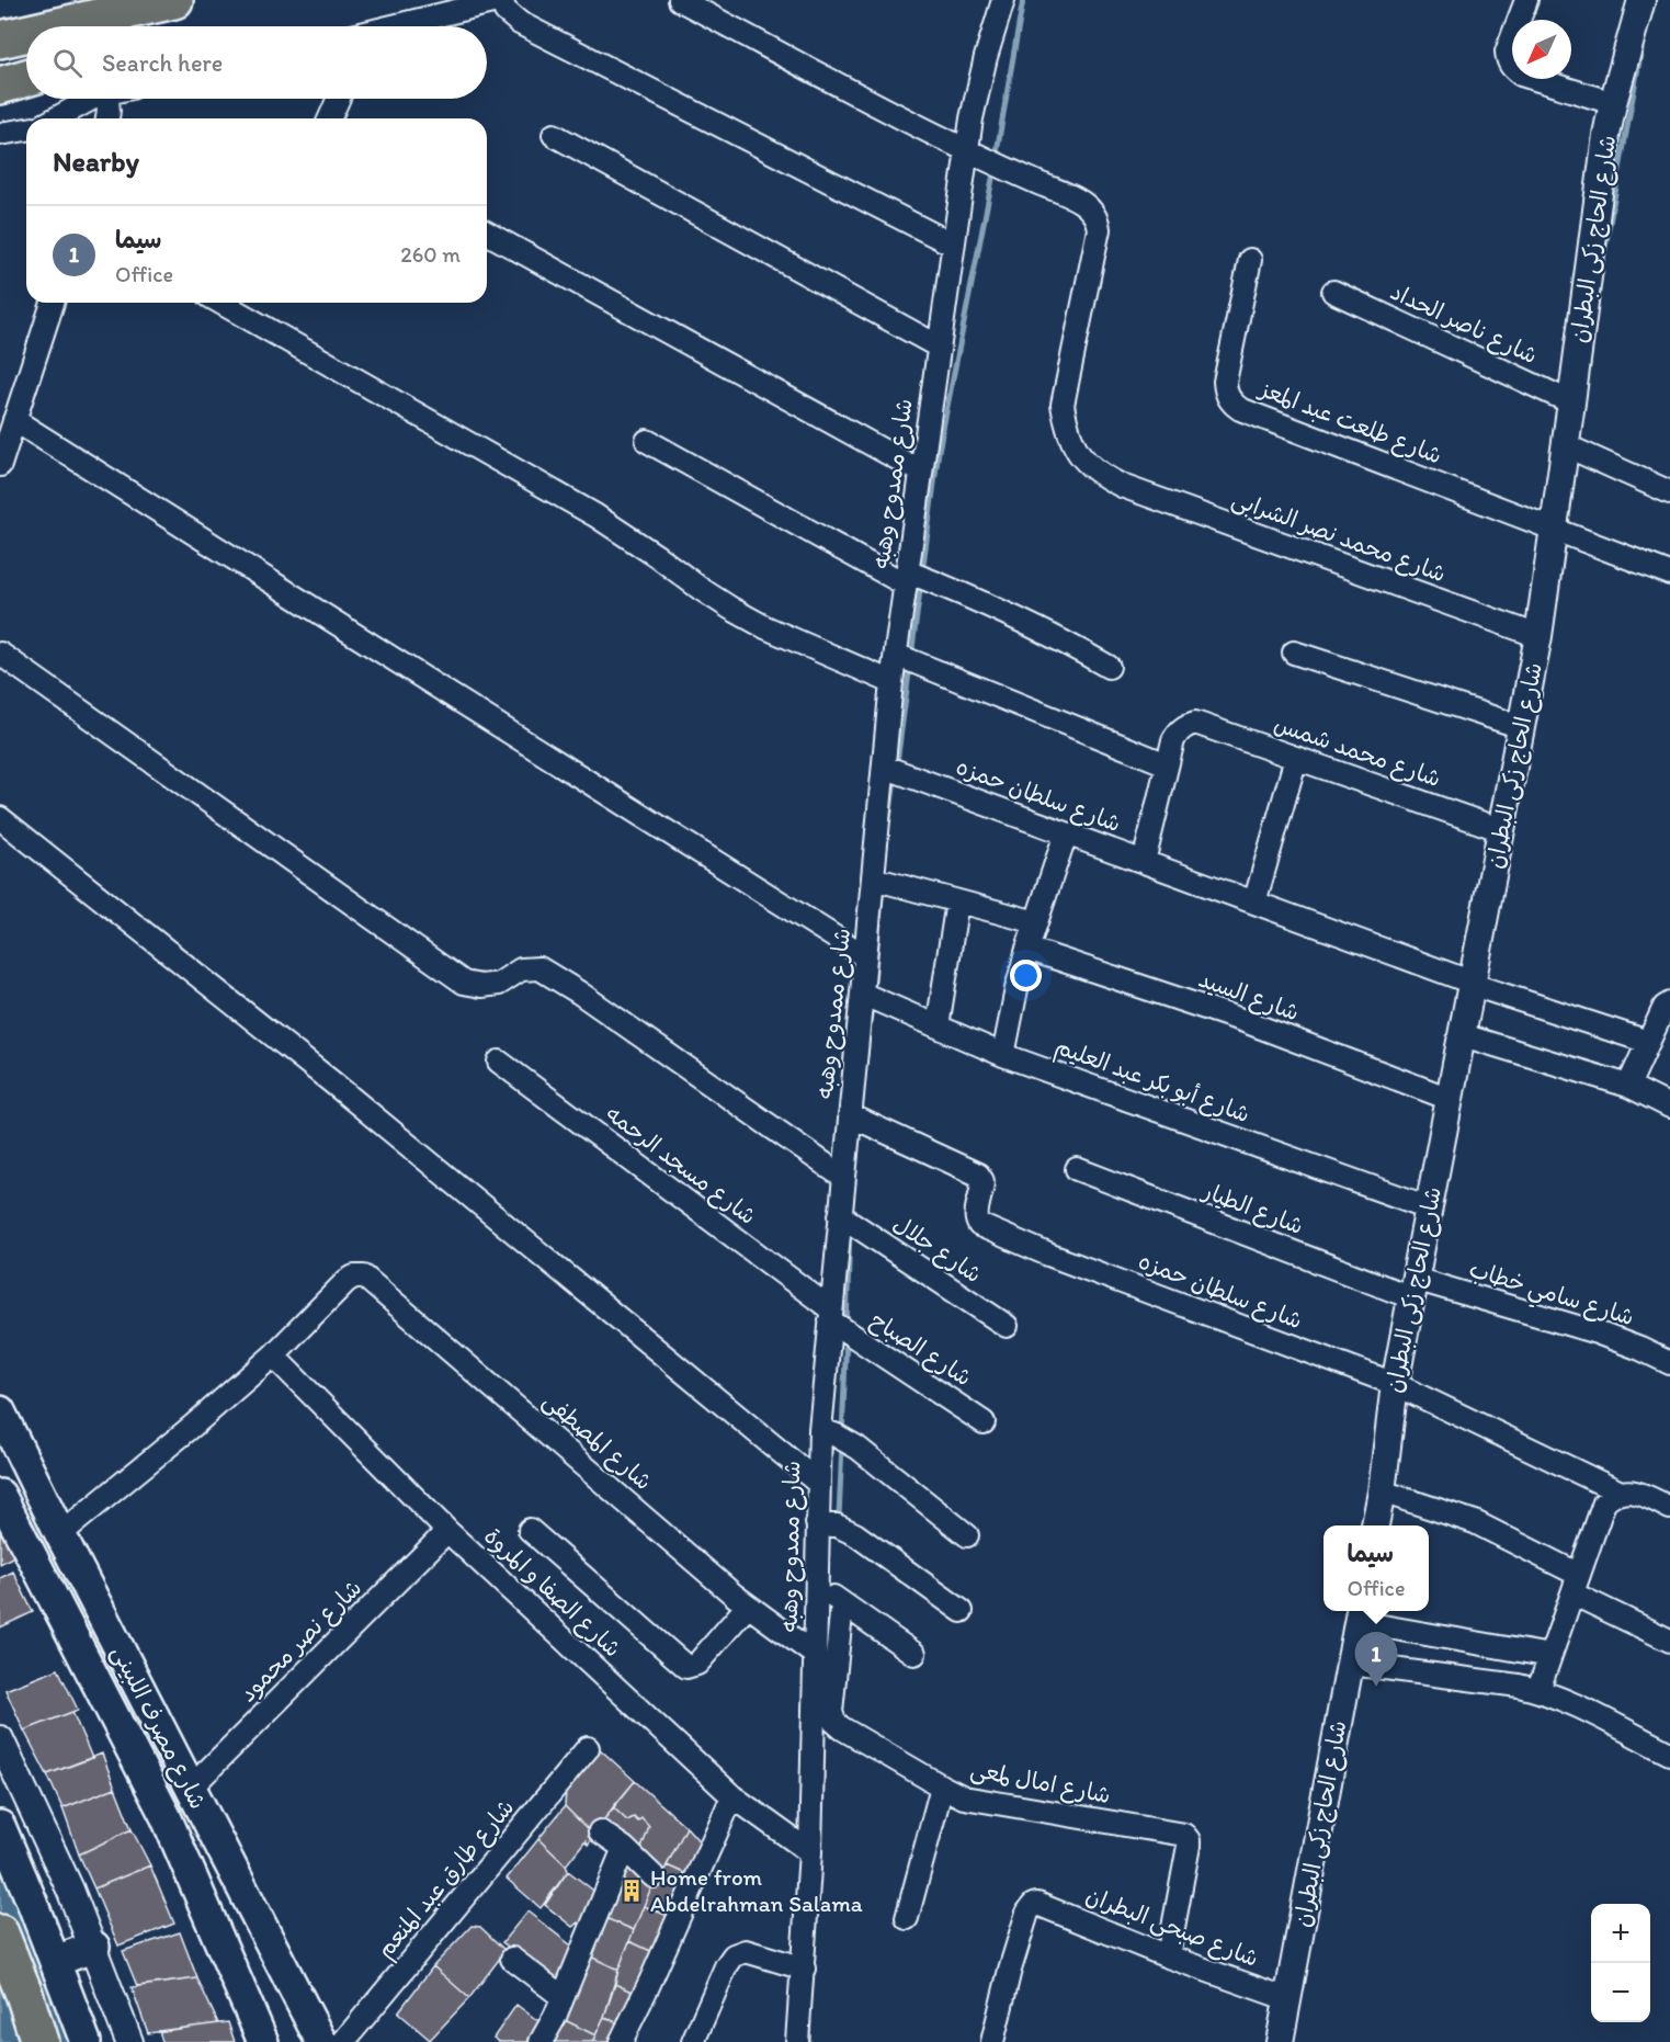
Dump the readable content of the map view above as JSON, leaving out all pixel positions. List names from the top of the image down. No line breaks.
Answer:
{"streets":{"main road":["شارع مصرف اللبينى"],"street":["شارع الحاج زكى البطران","شارع ناصر الحداد","شارع طلعت عبد المعز","شارع ممدوح وهبه","شارع محمد نصر الشرابى","شارع محمد شمس","شارع سلطان حمزه","شارع السيد","شارع أبو بكر عبد العليم","شارع مسجد الرحمه","شارع الطيار","شارع جلال","شارع سامي خطاب","شارع الصباح","شارع المصطفى","شارع الصفا و المروة","شارع نصر محمود","شارع امال لمعى","شارع طارق عبد المنعم","شارع صبحى البطران"]},"crossings":[["شارع الحاج زكى البطران","شارع ناصر الحداد"],["شارع الحاج زكى البطران","شارع طلعت عبد المعز"],["شارع الحاج زكى البطران","شارع محمد نصر الشرابى"],["شارع الحاج زكى البطران","شارع محمد شمس"],["شارع الحاج زكى البطران","شارع سلطان حمزه"],["شارع الحاج زكى البطران","شارع السيد"],["شارع الحاج زكى البطران","شارع أبو بكر عبد العليم"],["شارع الحاج زكى البطران","شارع الطيار"],["شارع الحاج زكى البطران","شارع سامي خطاب"],["شارع الحاج زكى البطران","شارع صبحى البطران"],["شارع ممدوح وهبه","شارع محمد نصر الشرابى"],["شارع ممدوح وهبه","شارع سلطان حمزه"],["شارع ممدوح وهبه","شارع أبو بكر عبد العليم"],["شارع ممدوح وهبه","شارع مسجد الرحمه"],["شارع ممدوح وهبه","شارع جلال"],["شارع ممدوح وهبه","شارع الصباح"],["شارع ممدوح وهبه","شارع المصطفى"],["شارع ممدوح وهبه","شارع الصفا و المروة"],["شارع مسجد الرحمه","شارع الصباح"],["شارع الطيار","شارع سامي خطاب"],["شارع المصطفى","شارع الصفا و المروة"],["شارع الصفا و المروة","شارع نصر محمود"],["شارع نصر محمود","شارع مصرف اللبينى"],["شارع امال لمعى","شارع صبحى البطران"]],"places":{"building":["Home from Abdelrahman Salama"]},"north":"bottom left","page":{"search":"Search here","heading":"Nearby","list":[{"mark":"1","name":"سيما","note":"Office","value":"260 m"}],"popup":["سيما","Office"],"pins":"1","map_buttons":["+","−"]}}
